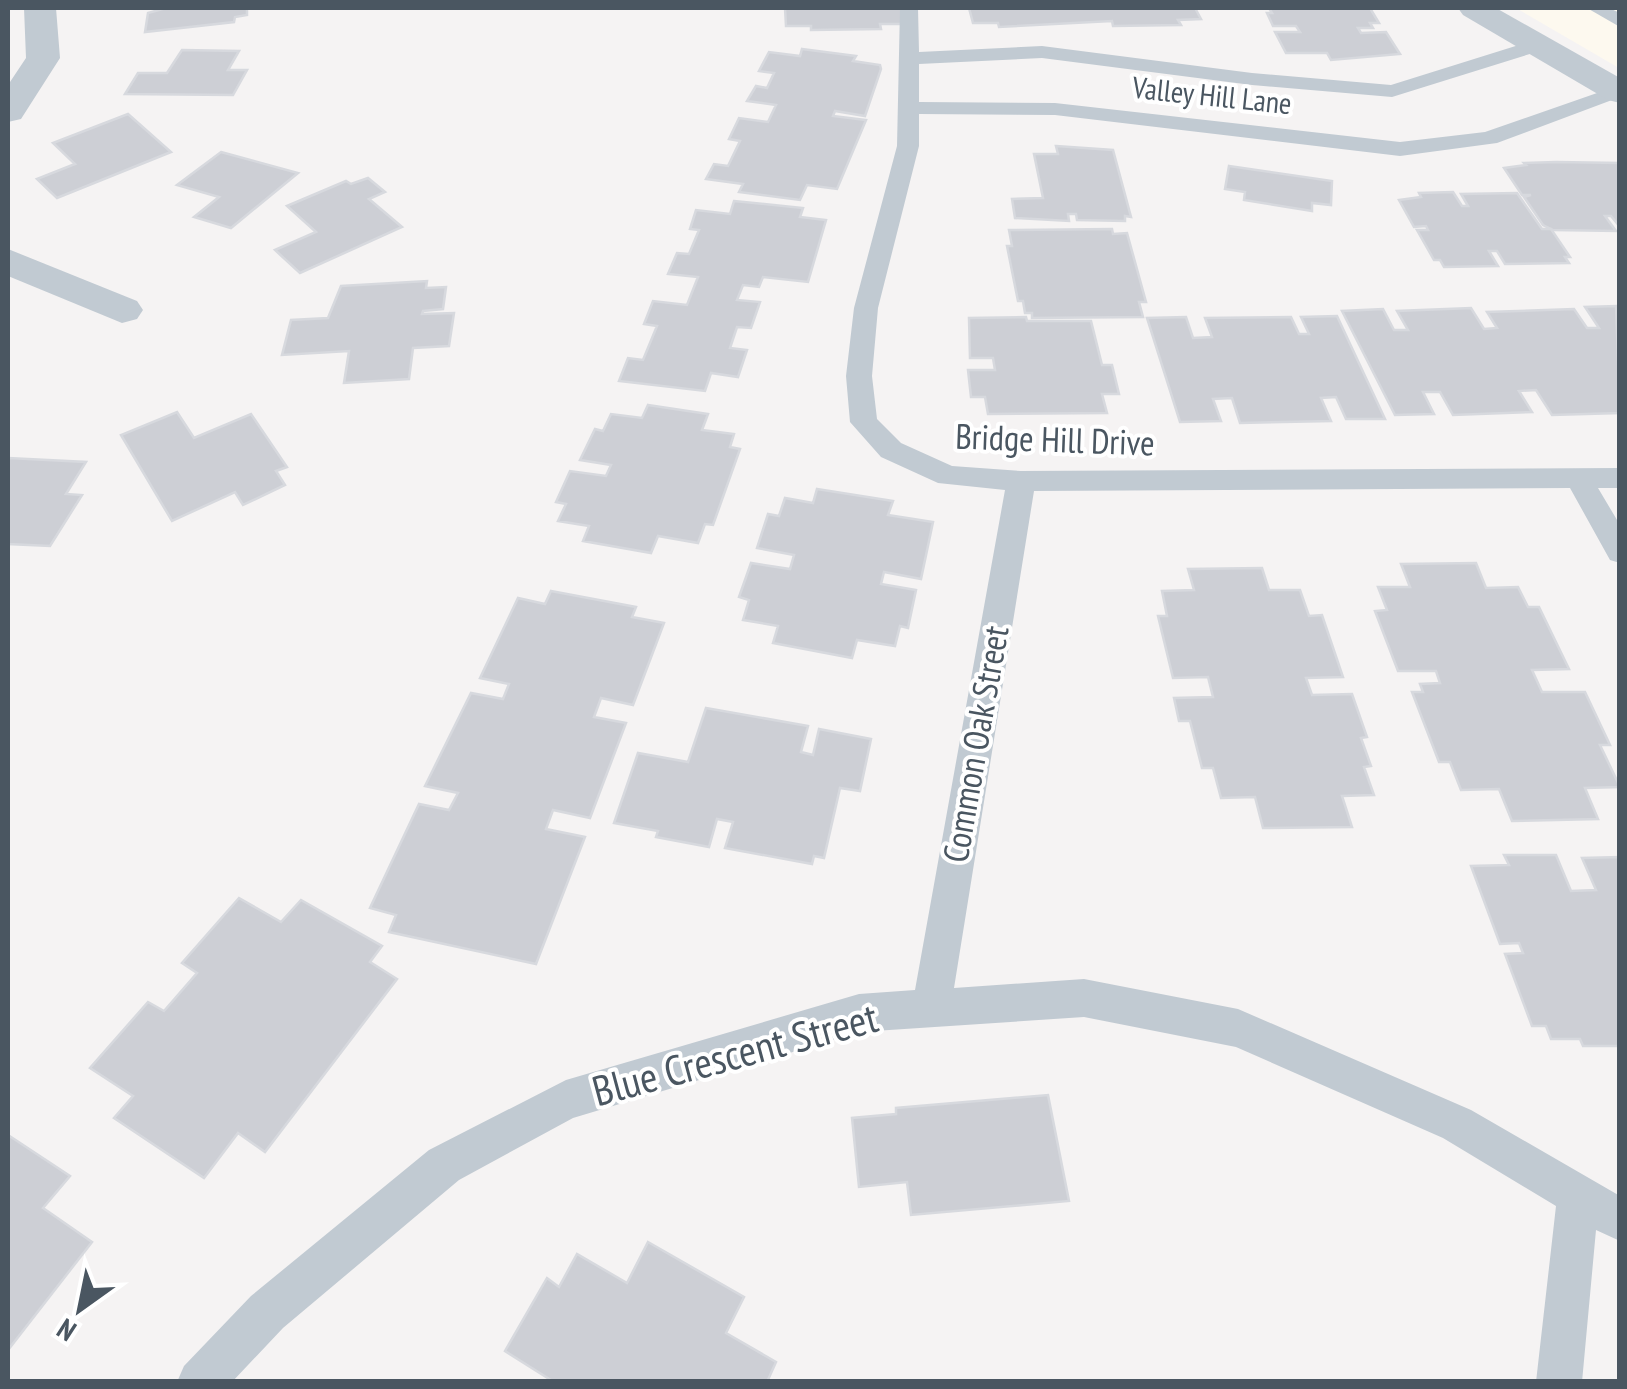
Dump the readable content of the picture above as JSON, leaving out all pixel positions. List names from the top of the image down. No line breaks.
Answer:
{"streets":{"lane":["Valley Hill Lane","Bridge Hill Drive","Common Oak Street","Blue Crescent Street"]},"crossings":[["Valley Hill Lane","Bridge Hill Drive"],["Bridge Hill Drive","Common Oak Street"],["Common Oak Street","Blue Crescent Street"]],"north":"bottom left"}
